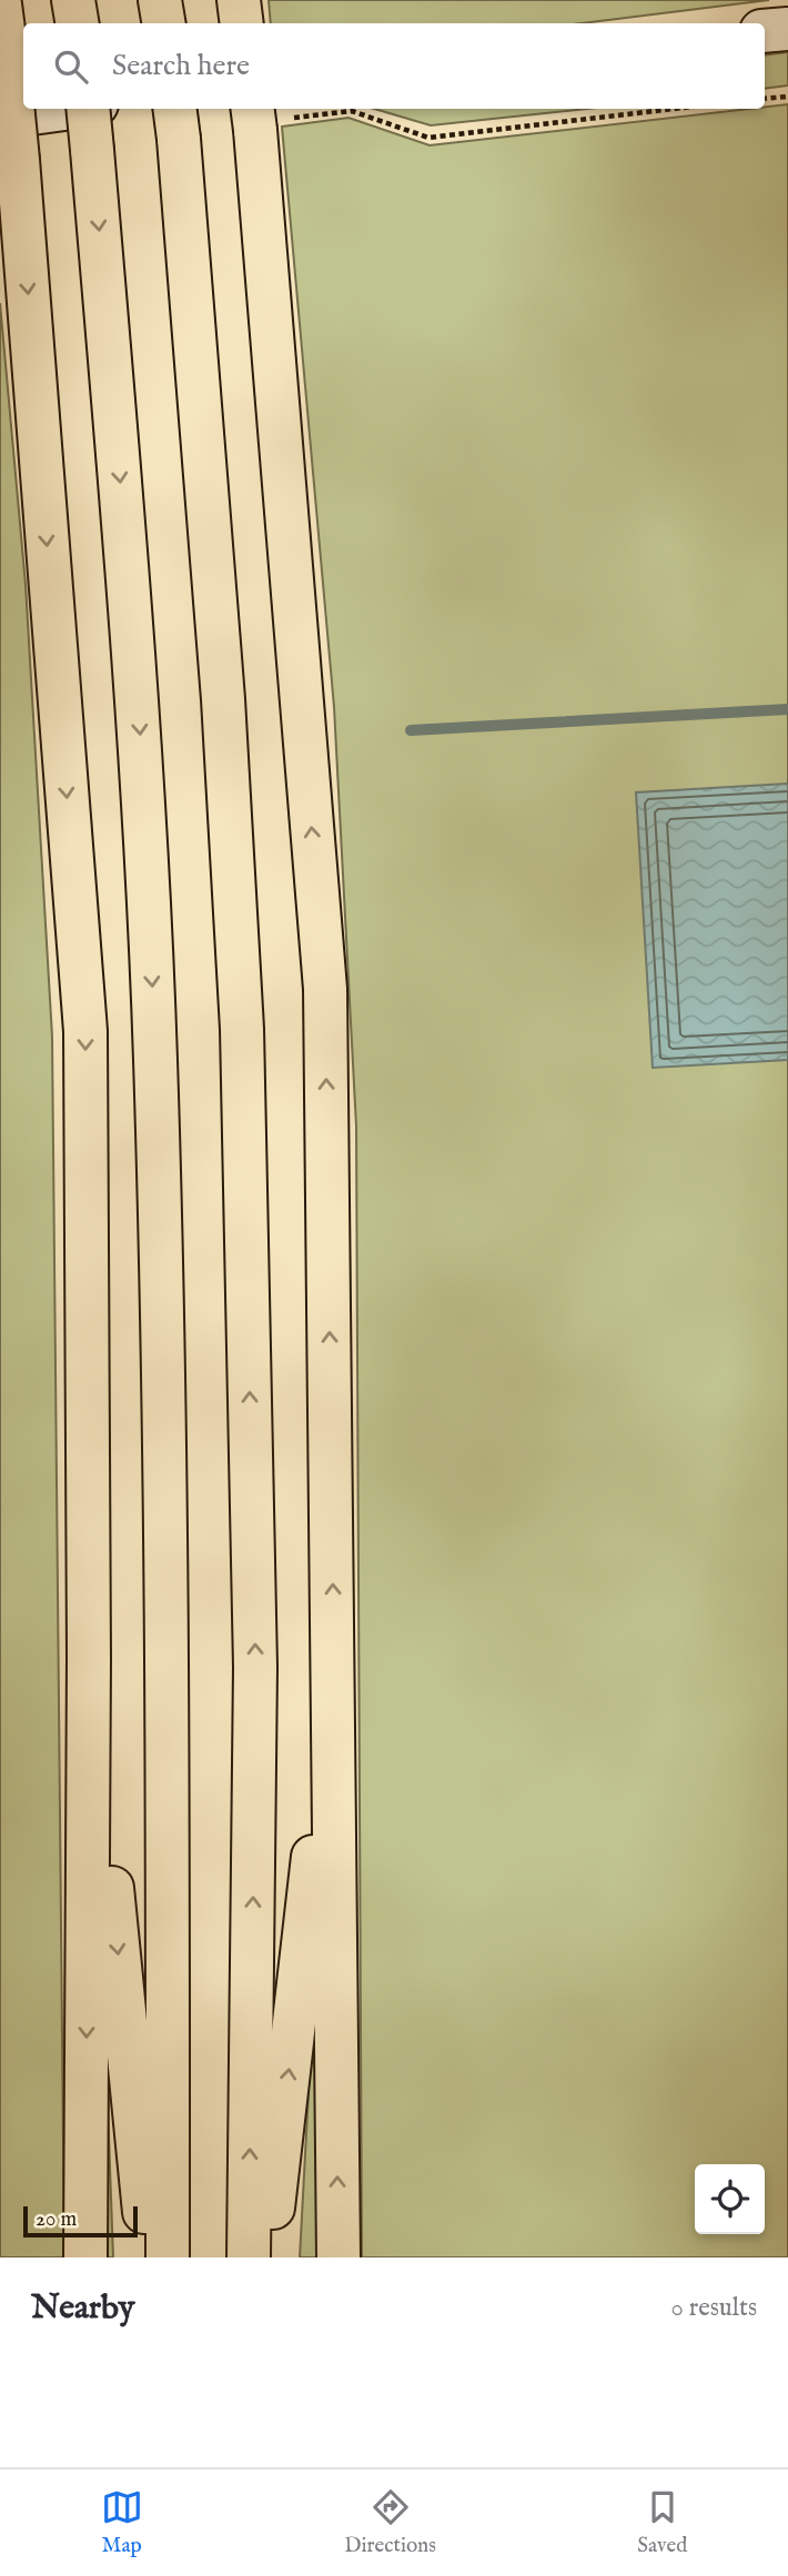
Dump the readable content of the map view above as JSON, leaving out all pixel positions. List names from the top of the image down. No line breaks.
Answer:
{"scale_bar":"20 m","page":{"search":"Search here","scale":"20 m","heading":["Nearby","0 results"],"nav":["Map","Directions","Saved"]}}
